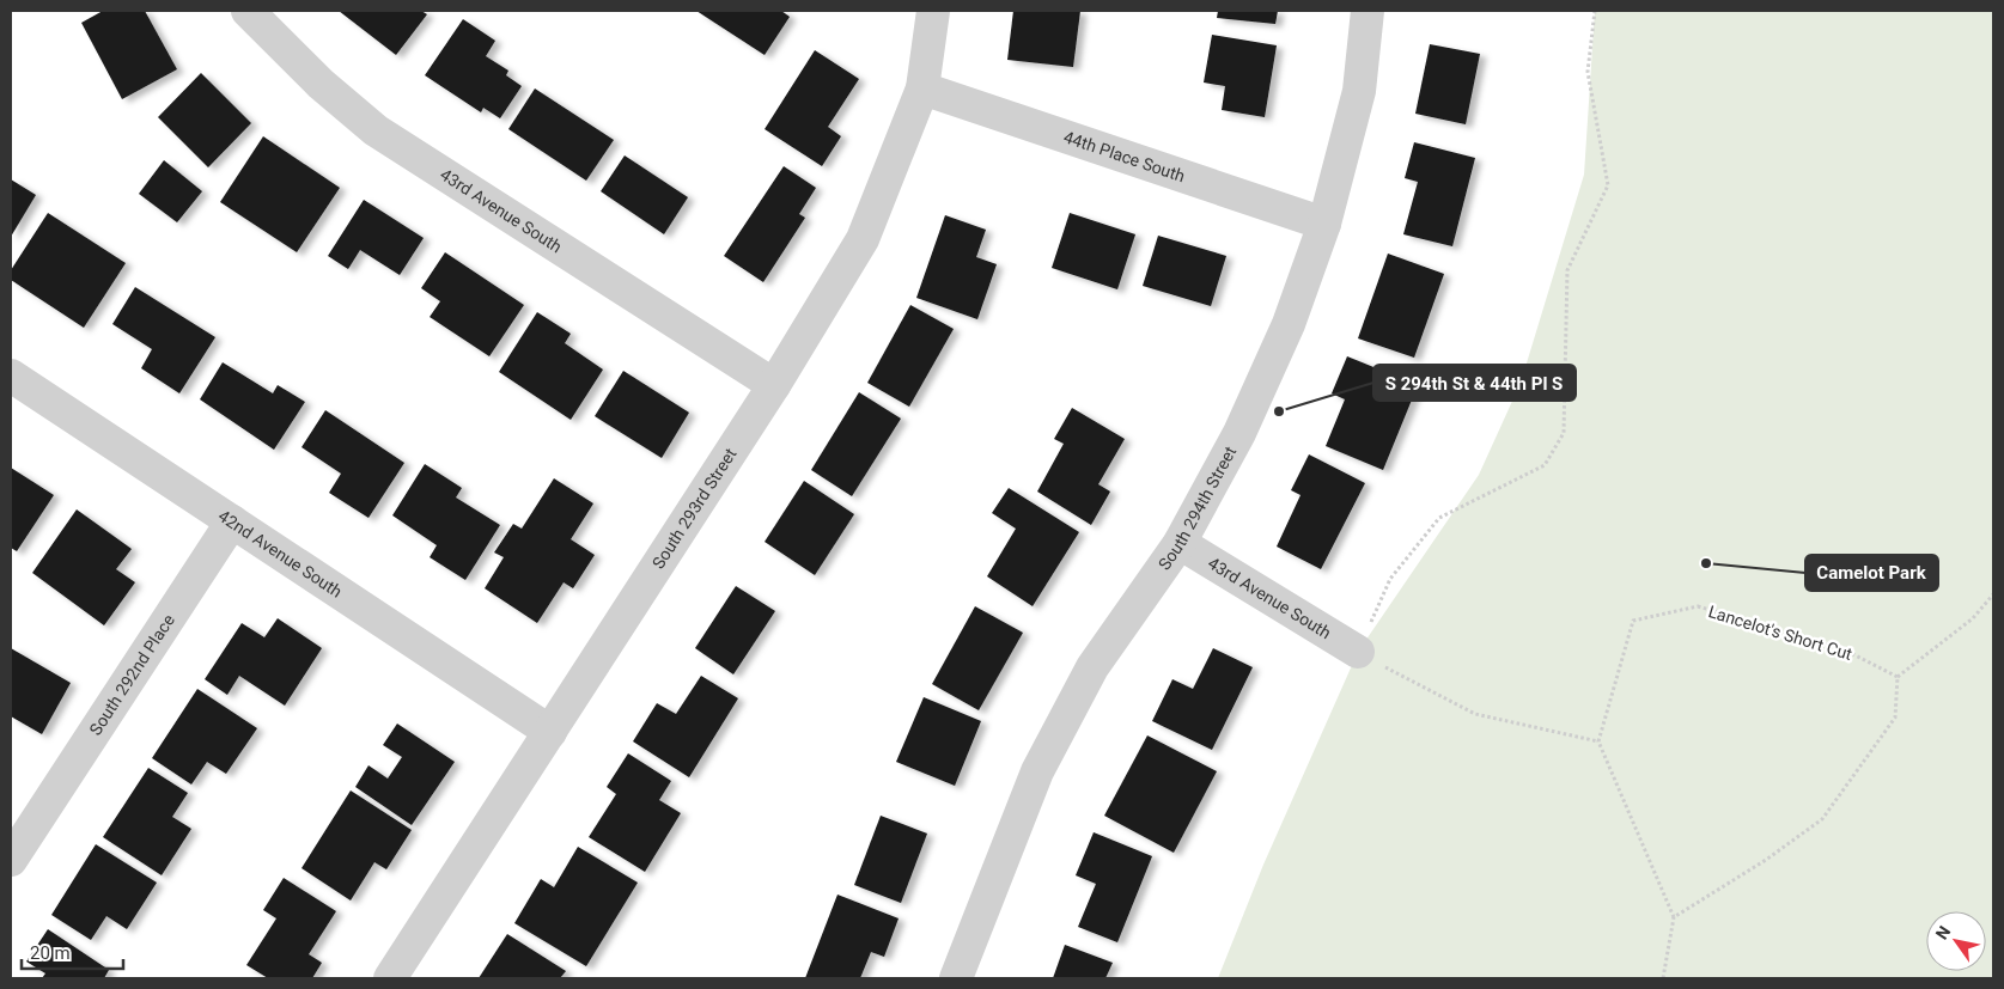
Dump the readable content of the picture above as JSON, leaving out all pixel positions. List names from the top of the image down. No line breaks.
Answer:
{"streets":{"street":["44th Place South","43rd Avenue South","South 294th Street","South 293rd Street","42nd Avenue South","South 292nd Place"],"path":["Lancelot's Short Cut"]},"crossings":[["44th Place South","South 294th Street"],["44th Place South","South 293rd Street"],["43rd Avenue South","South 294th Street"],["43rd Avenue South","South 293rd Street"],["South 293rd Street","42nd Avenue South"],["42nd Avenue South","South 292nd Place"]],"places":["S 294th St & 44th Pl S","Camelot Park"],"scale_bar":"20 m","north":"top left"}
